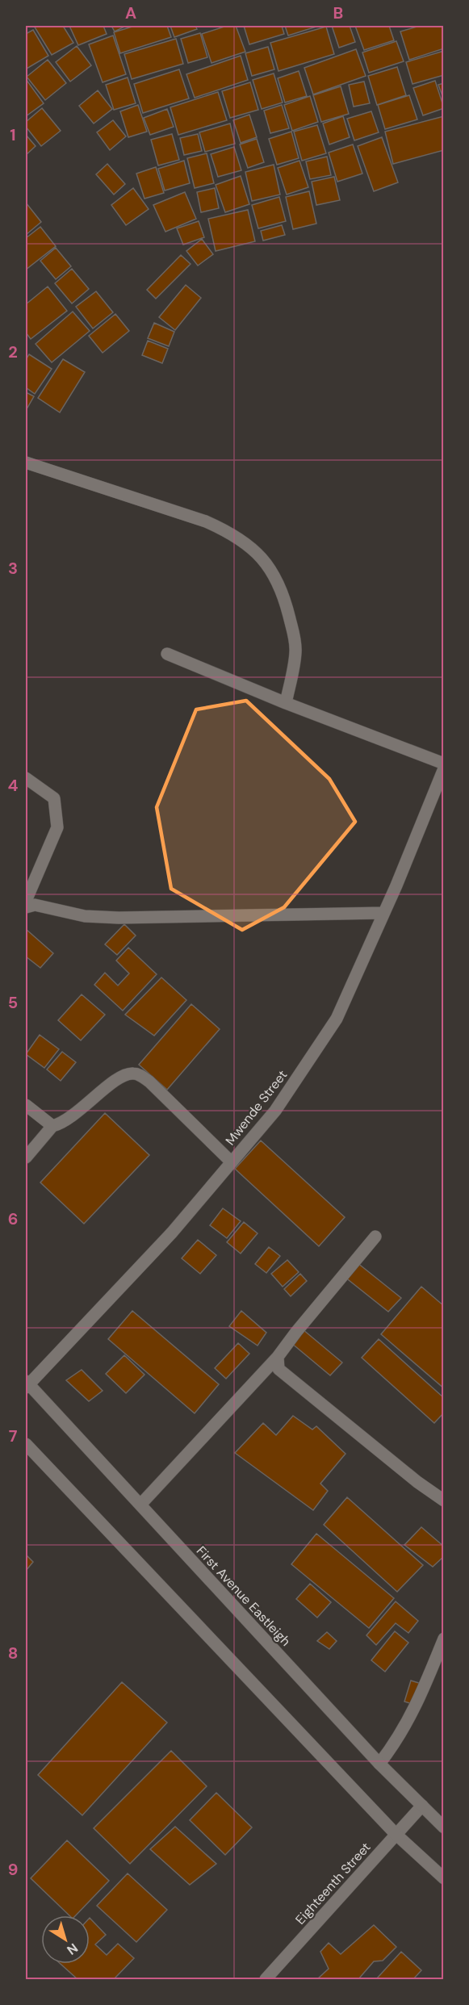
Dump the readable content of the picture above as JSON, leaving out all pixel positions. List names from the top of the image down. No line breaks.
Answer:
{"streets":{"street":["Mwende Street","First Avenue Eastleigh","Eighteenth Street"]},"crossings":[["Mwende Street","First Avenue Eastleigh"],["First Avenue Eastleigh","Eighteenth Street"]],"north":"bottom right","grid":{"columns":["A","B"],"rows":["1","2","3","4","5","6","7","8","9"]}}
